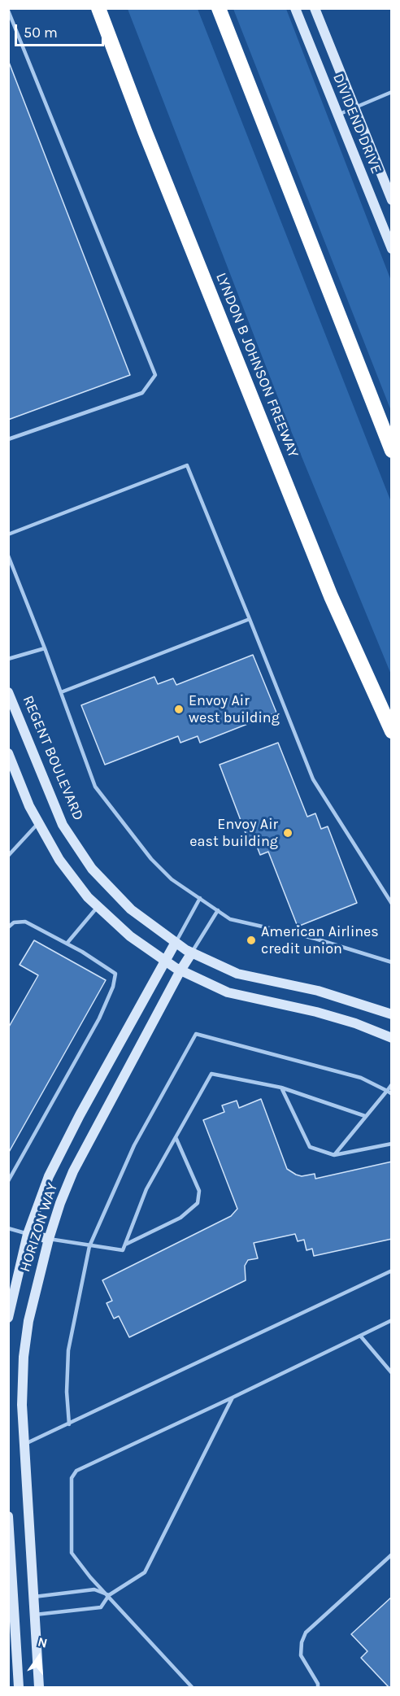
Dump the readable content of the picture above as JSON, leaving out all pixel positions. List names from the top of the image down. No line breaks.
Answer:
{"streets":{"highway":["LYNDON B JOHNSON FREEWAY"],"street":["DIVIDEND DRIVE","REGENT BOULEVARD","HORIZON WAY"]},"crossings":[["REGENT BOULEVARD","HORIZON WAY"]],"places":["Envoy Air west building","Envoy Air east building","American Airlines credit union"],"scale_bar":"50 m","north":"top"}
